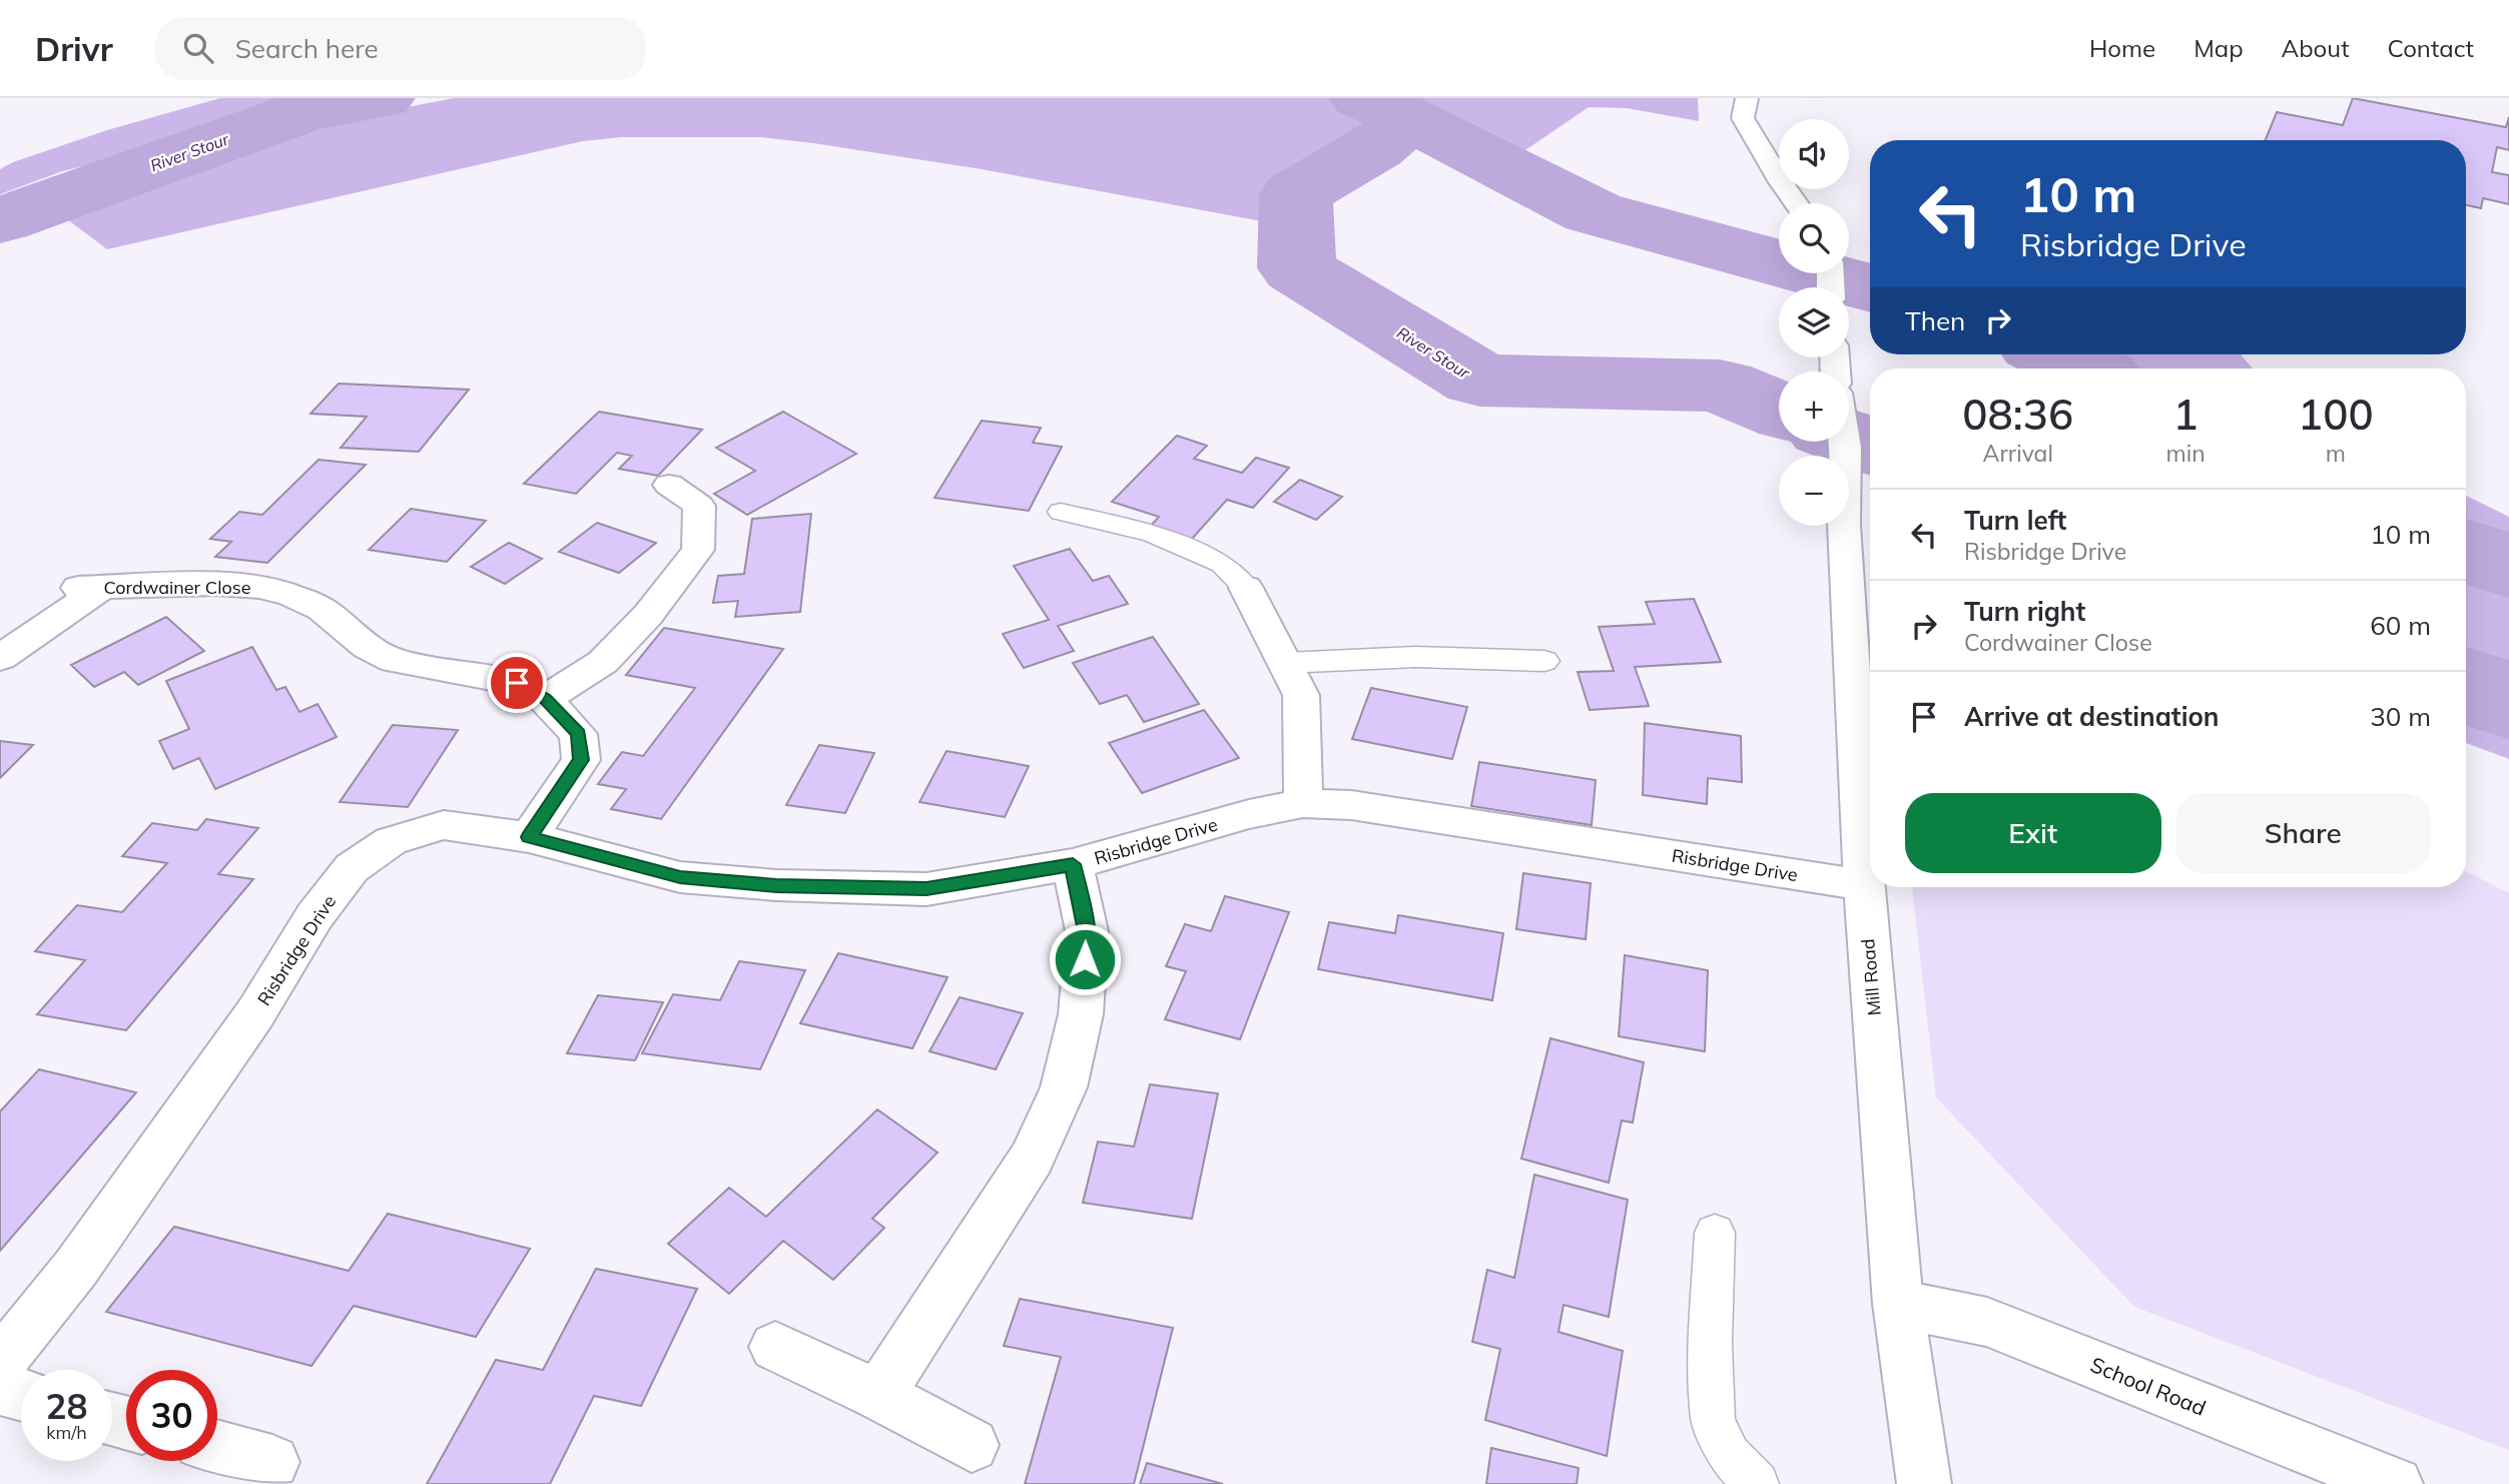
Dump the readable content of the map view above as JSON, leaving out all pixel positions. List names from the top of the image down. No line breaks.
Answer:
{"streets":{"street":["Cordwainer Close","Risbridge Drive","Mill Road","School Road"]},"crossings":[["Cordwainer Close","Risbridge Drive"],["Risbridge Drive","Mill Road"],["Mill Road","School Road"]],"water":["River Stour"],"page":{"header":"Drivr","search":"Search here","nav":["Home","Map","About","Contact"],"map_buttons":["+","−"],"turn":["10 m","Risbridge Drive"],"then":"Then","eta":["08:36","Arrival","1","min","100","m"],"list":[{"name":"Turn left","note":"Risbridge Drive","value":"10 m"},{"name":"Turn right","note":"Cordwainer Close","value":"60 m"},{"name":"Arrive at destination","value":"30 m"}],"buttons":["Exit","Share"],"speed":"28 km/h","limit":"30"}}
